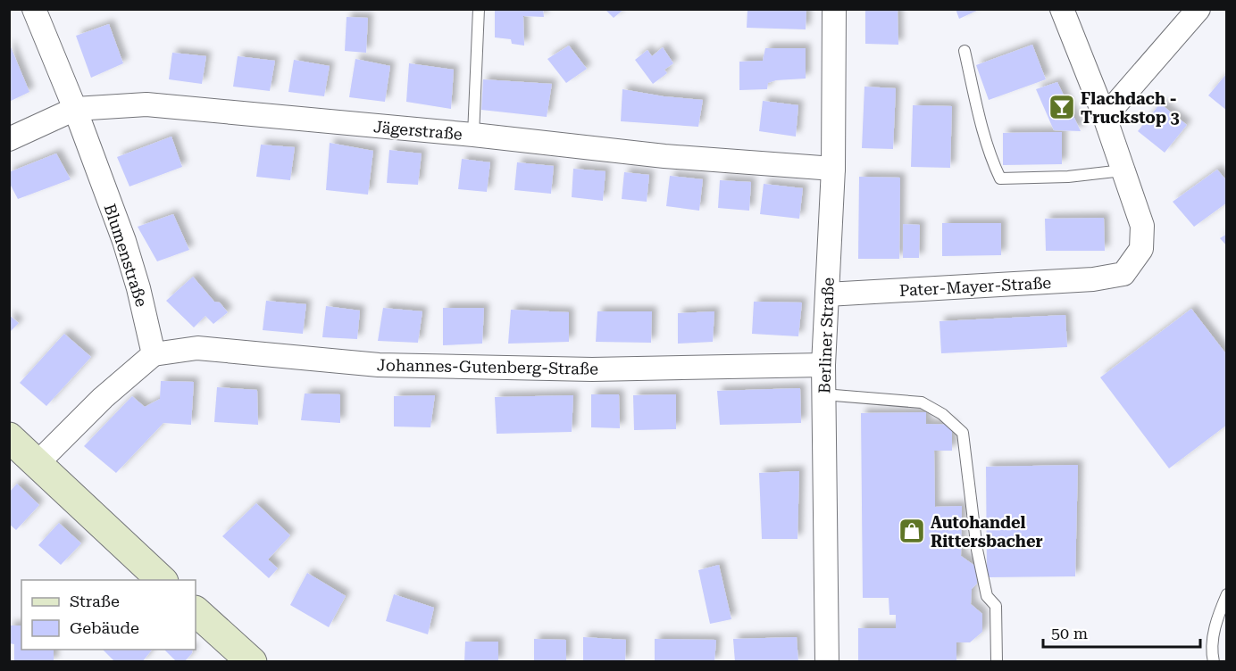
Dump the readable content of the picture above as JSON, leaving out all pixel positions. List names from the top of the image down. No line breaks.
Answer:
{"streets":{"street":["Jägerstraße","Blumenstraße","Pater-Mayer-Straße","Berliner Straße","Johannes-Gutenberg-Straße"]},"crossings":[["Jägerstraße","Blumenstraße"],["Jägerstraße","Berliner Straße"],["Blumenstraße","Johannes-Gutenberg-Straße"],["Pater-Mayer-Straße","Berliner Straße"],["Berliner Straße","Johannes-Gutenberg-Straße"]],"places":{"bar":["Flachdach - Truckstop 3"],"shop":["Autohandel Rittersbacher"]},"legend":["Straße","Gebäude"],"scale_bar":"50 m"}
